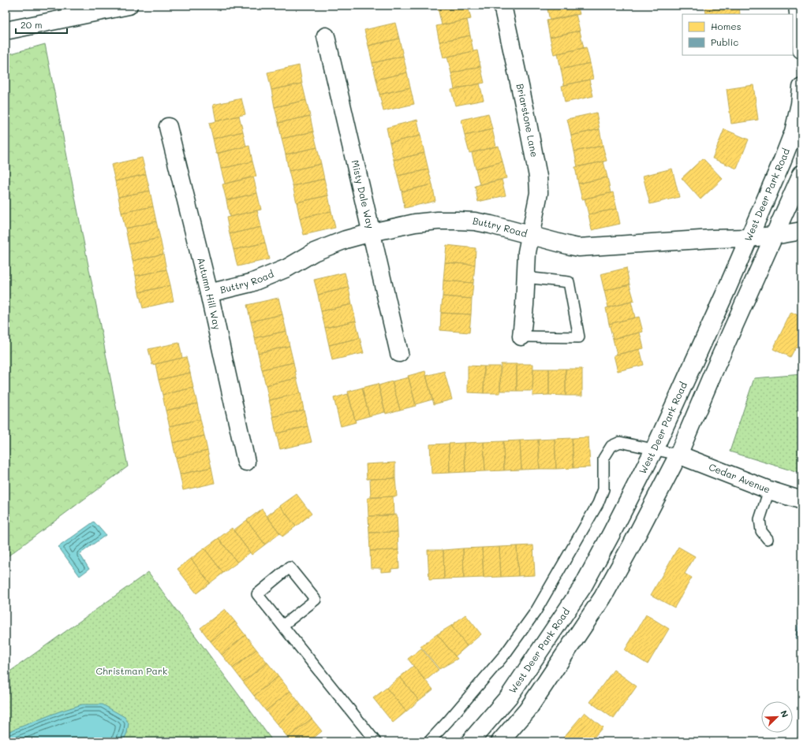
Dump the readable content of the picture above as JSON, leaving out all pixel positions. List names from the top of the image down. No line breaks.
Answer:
{"streets":{"street":["Briarstone Lane","Misty Dale Way","West Deer Park Road","Buttry Road","Autumn Hill Way","Cedar Avenue"]},"crossings":[["Briarstone Lane","Buttry Road"],["Misty Dale Way","Buttry Road"],["West Deer Park Road","Buttry Road"],["Buttry Road","Autumn Hill Way"]],"parks":["Christman Park"],"legend":["Homes","Public"],"scale_bar":"20 m","north":"top right"}
